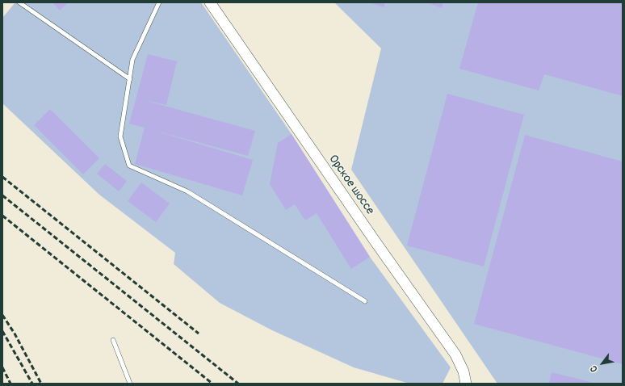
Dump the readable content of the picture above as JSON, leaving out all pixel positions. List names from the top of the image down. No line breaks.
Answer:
{"streets":{"street":["Орское шоссе"]},"north":"bottom left"}
